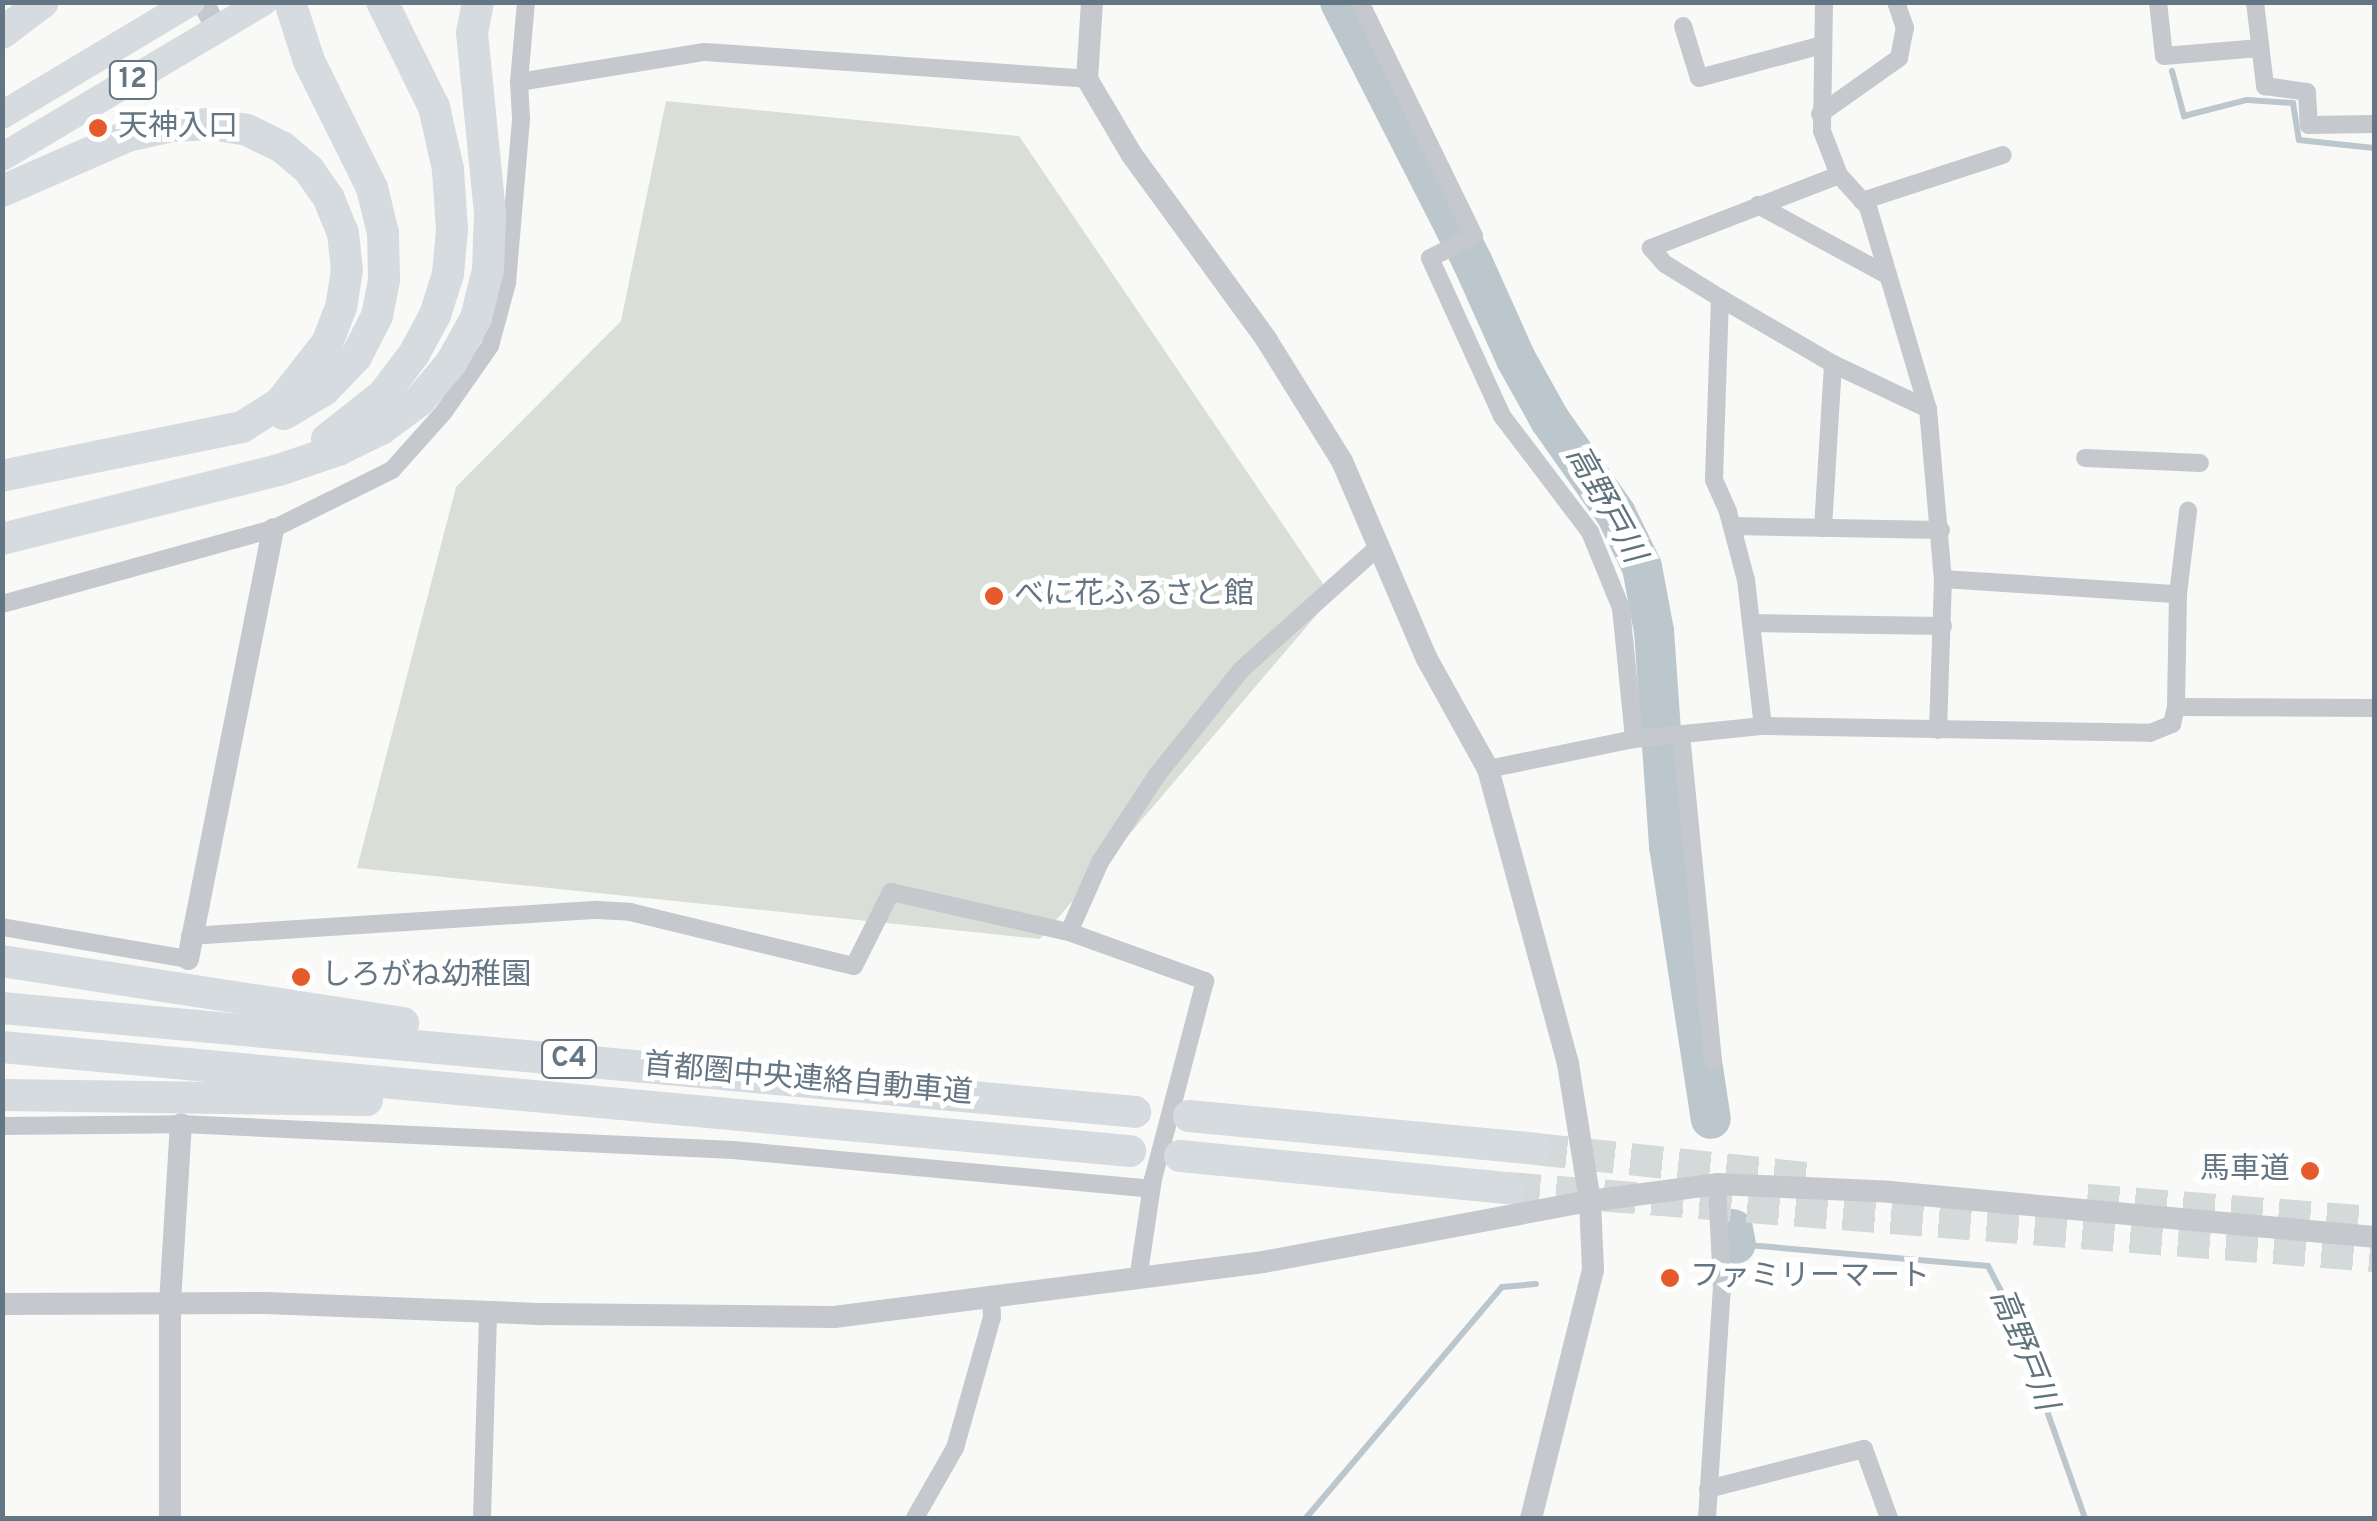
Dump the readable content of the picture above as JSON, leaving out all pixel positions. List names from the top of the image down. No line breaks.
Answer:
{"streets":{"highway":["C4","首都圏中央連絡自動車道"],"main road":["12"]},"water":["高野戸川"],"places":["天神入口","べに花ふるさと館","しろがね幼稚園","馬車道","ファミリーマート"]}
